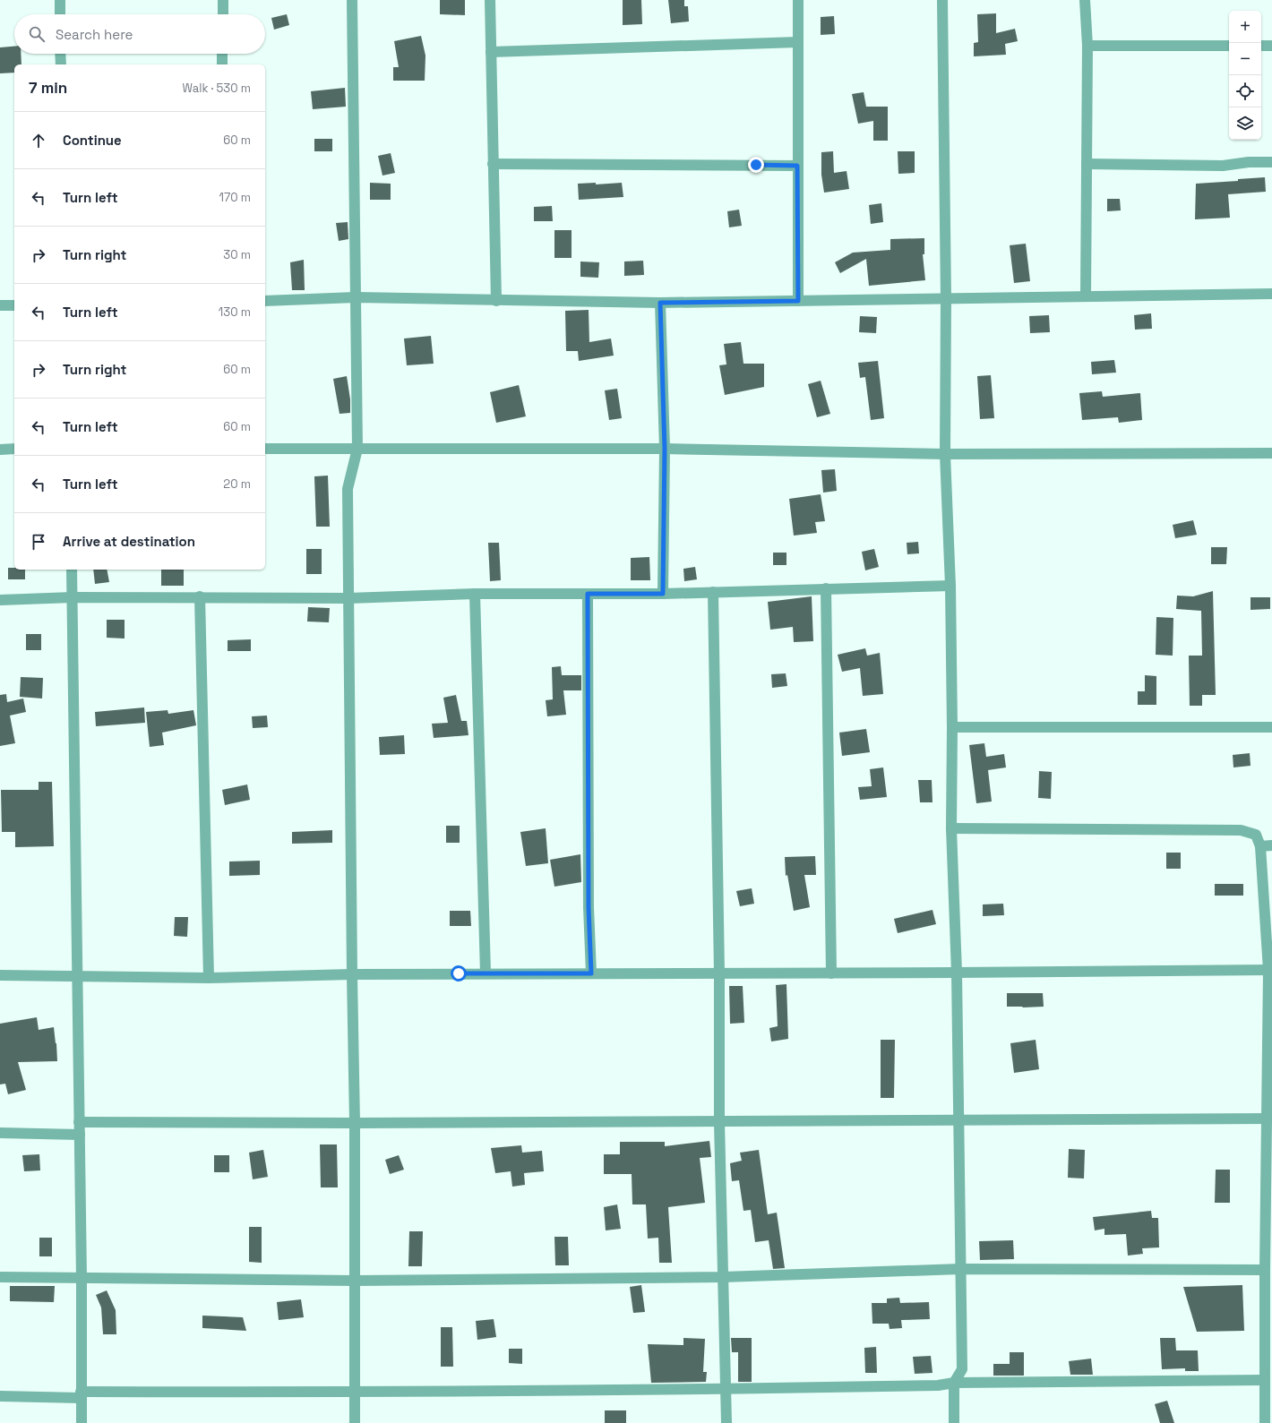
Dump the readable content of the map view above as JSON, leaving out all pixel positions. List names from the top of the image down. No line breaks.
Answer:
{"page":{"map_buttons":["+","−"],"search":"Search here","heading":["7 min","Walk · 530 m"],"list":[["Continue","60 m"],["Turn left","170 m"],["Turn right","30 m"],["Turn left","130 m"],["Turn right","60 m"],["Turn left","60 m"],["Turn left","20 m"],"Arrive at destination"]}}
